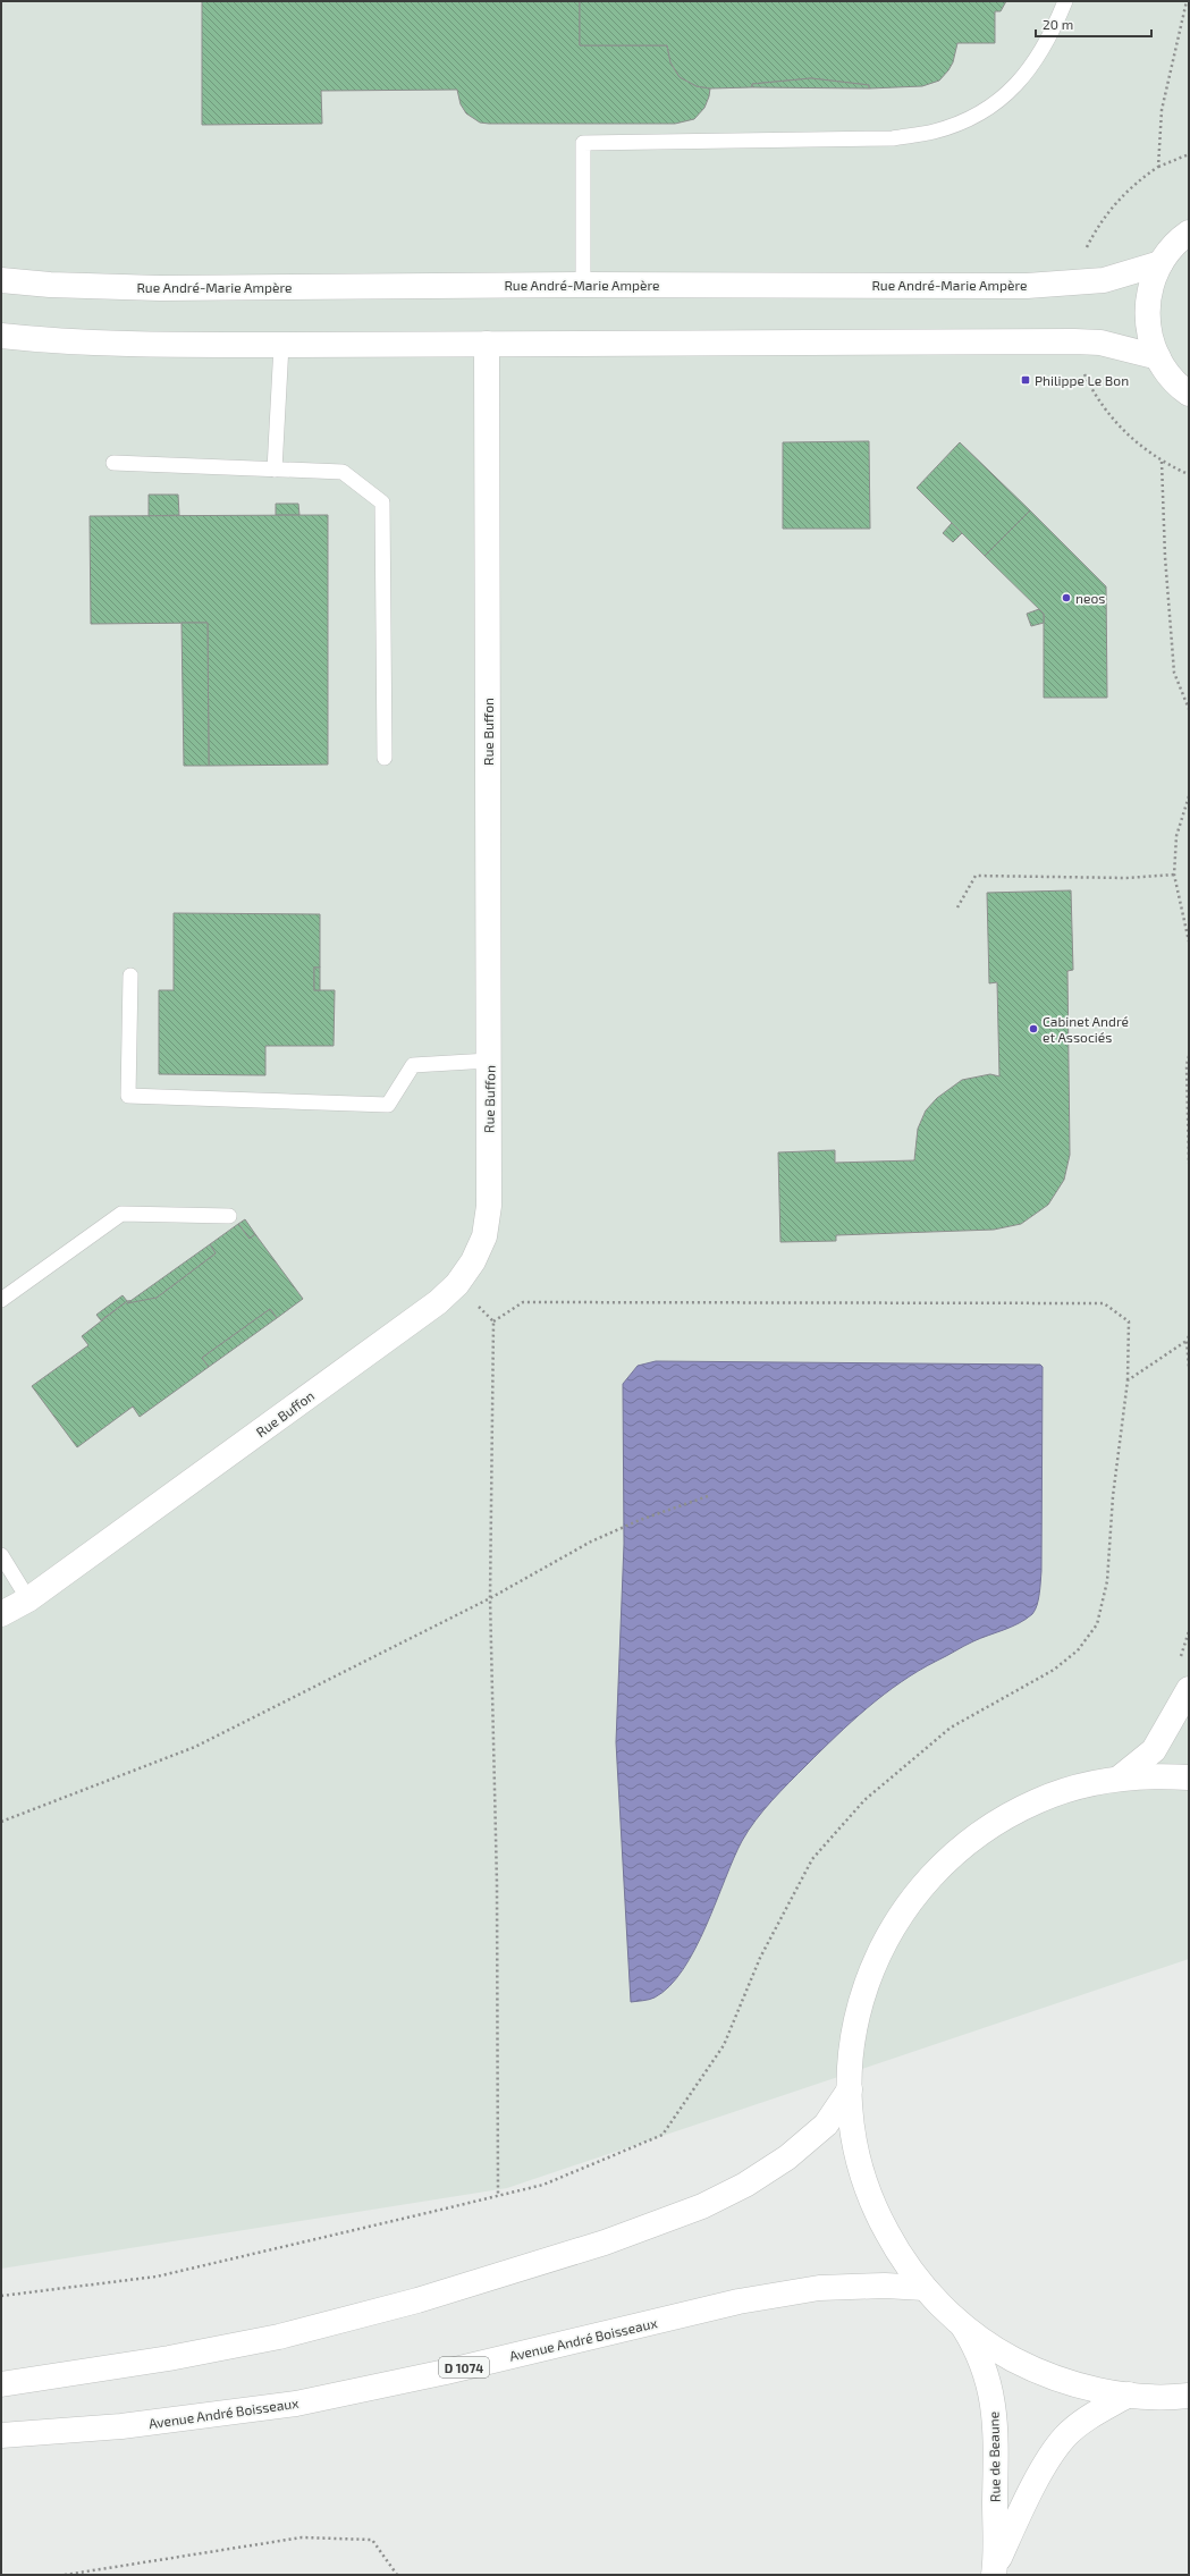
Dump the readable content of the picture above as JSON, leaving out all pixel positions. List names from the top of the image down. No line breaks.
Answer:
{"streets":{"street":["Rue André-Marie Ampère","Rue Buffon","Avenue André Boisseaux","D 1074","Rue de Beaune"]},"places":{"transit":["Philippe Le Bon"],"other":["neos","Cabinet André et Associés"]},"scale_bar":"20 m"}
